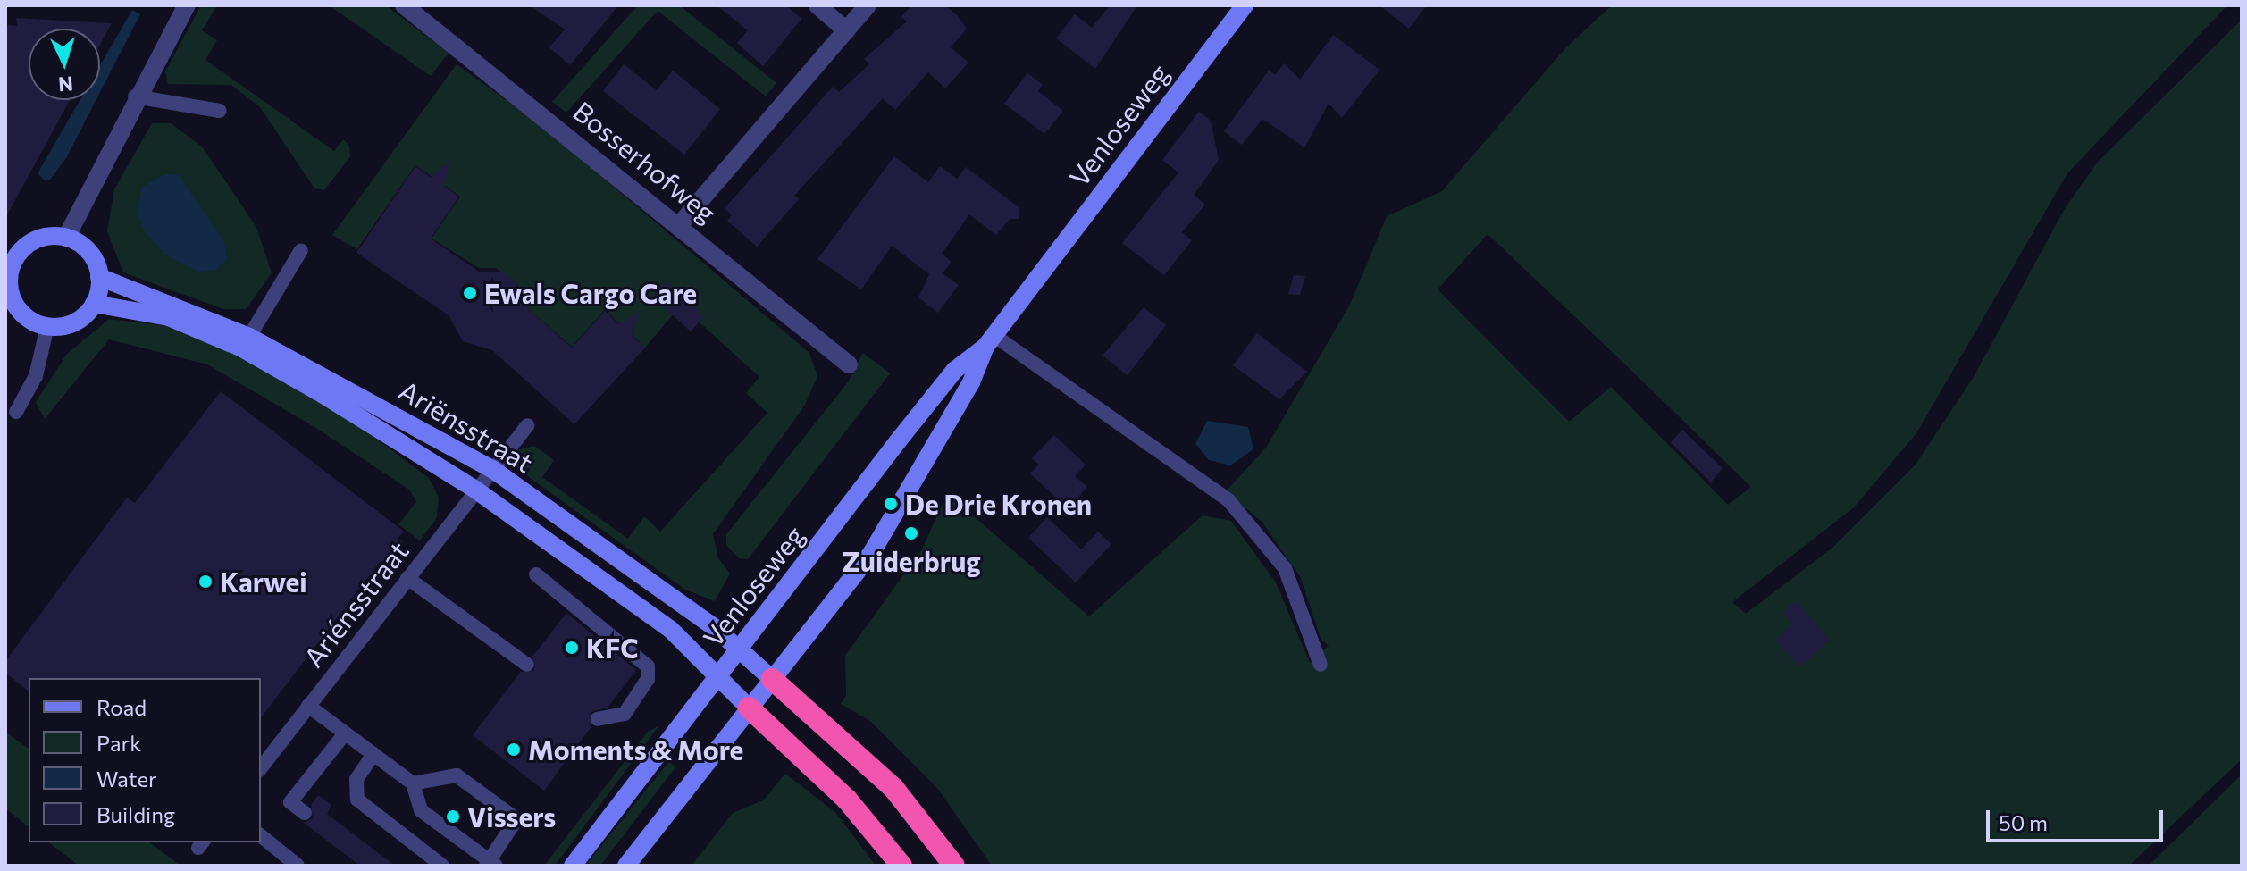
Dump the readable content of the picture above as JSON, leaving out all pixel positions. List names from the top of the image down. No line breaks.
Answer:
{"streets":{"main road":["Venloseweg","Ariënsstraat"],"street":["Bosserhofweg"],"lane":["Ariénsstraat"]},"crossings":[["Venloseweg","Ariënsstraat"],["Ariënsstraat","Ariénsstraat"]],"places":["Ewals Cargo Care","De Drie Kronen","Zuiderbrug","Karwei","KFC","Moments & More","Vissers"],"legend":["Road","Park","Water","Building"],"scale_bar":"50 m","north":"bottom"}
